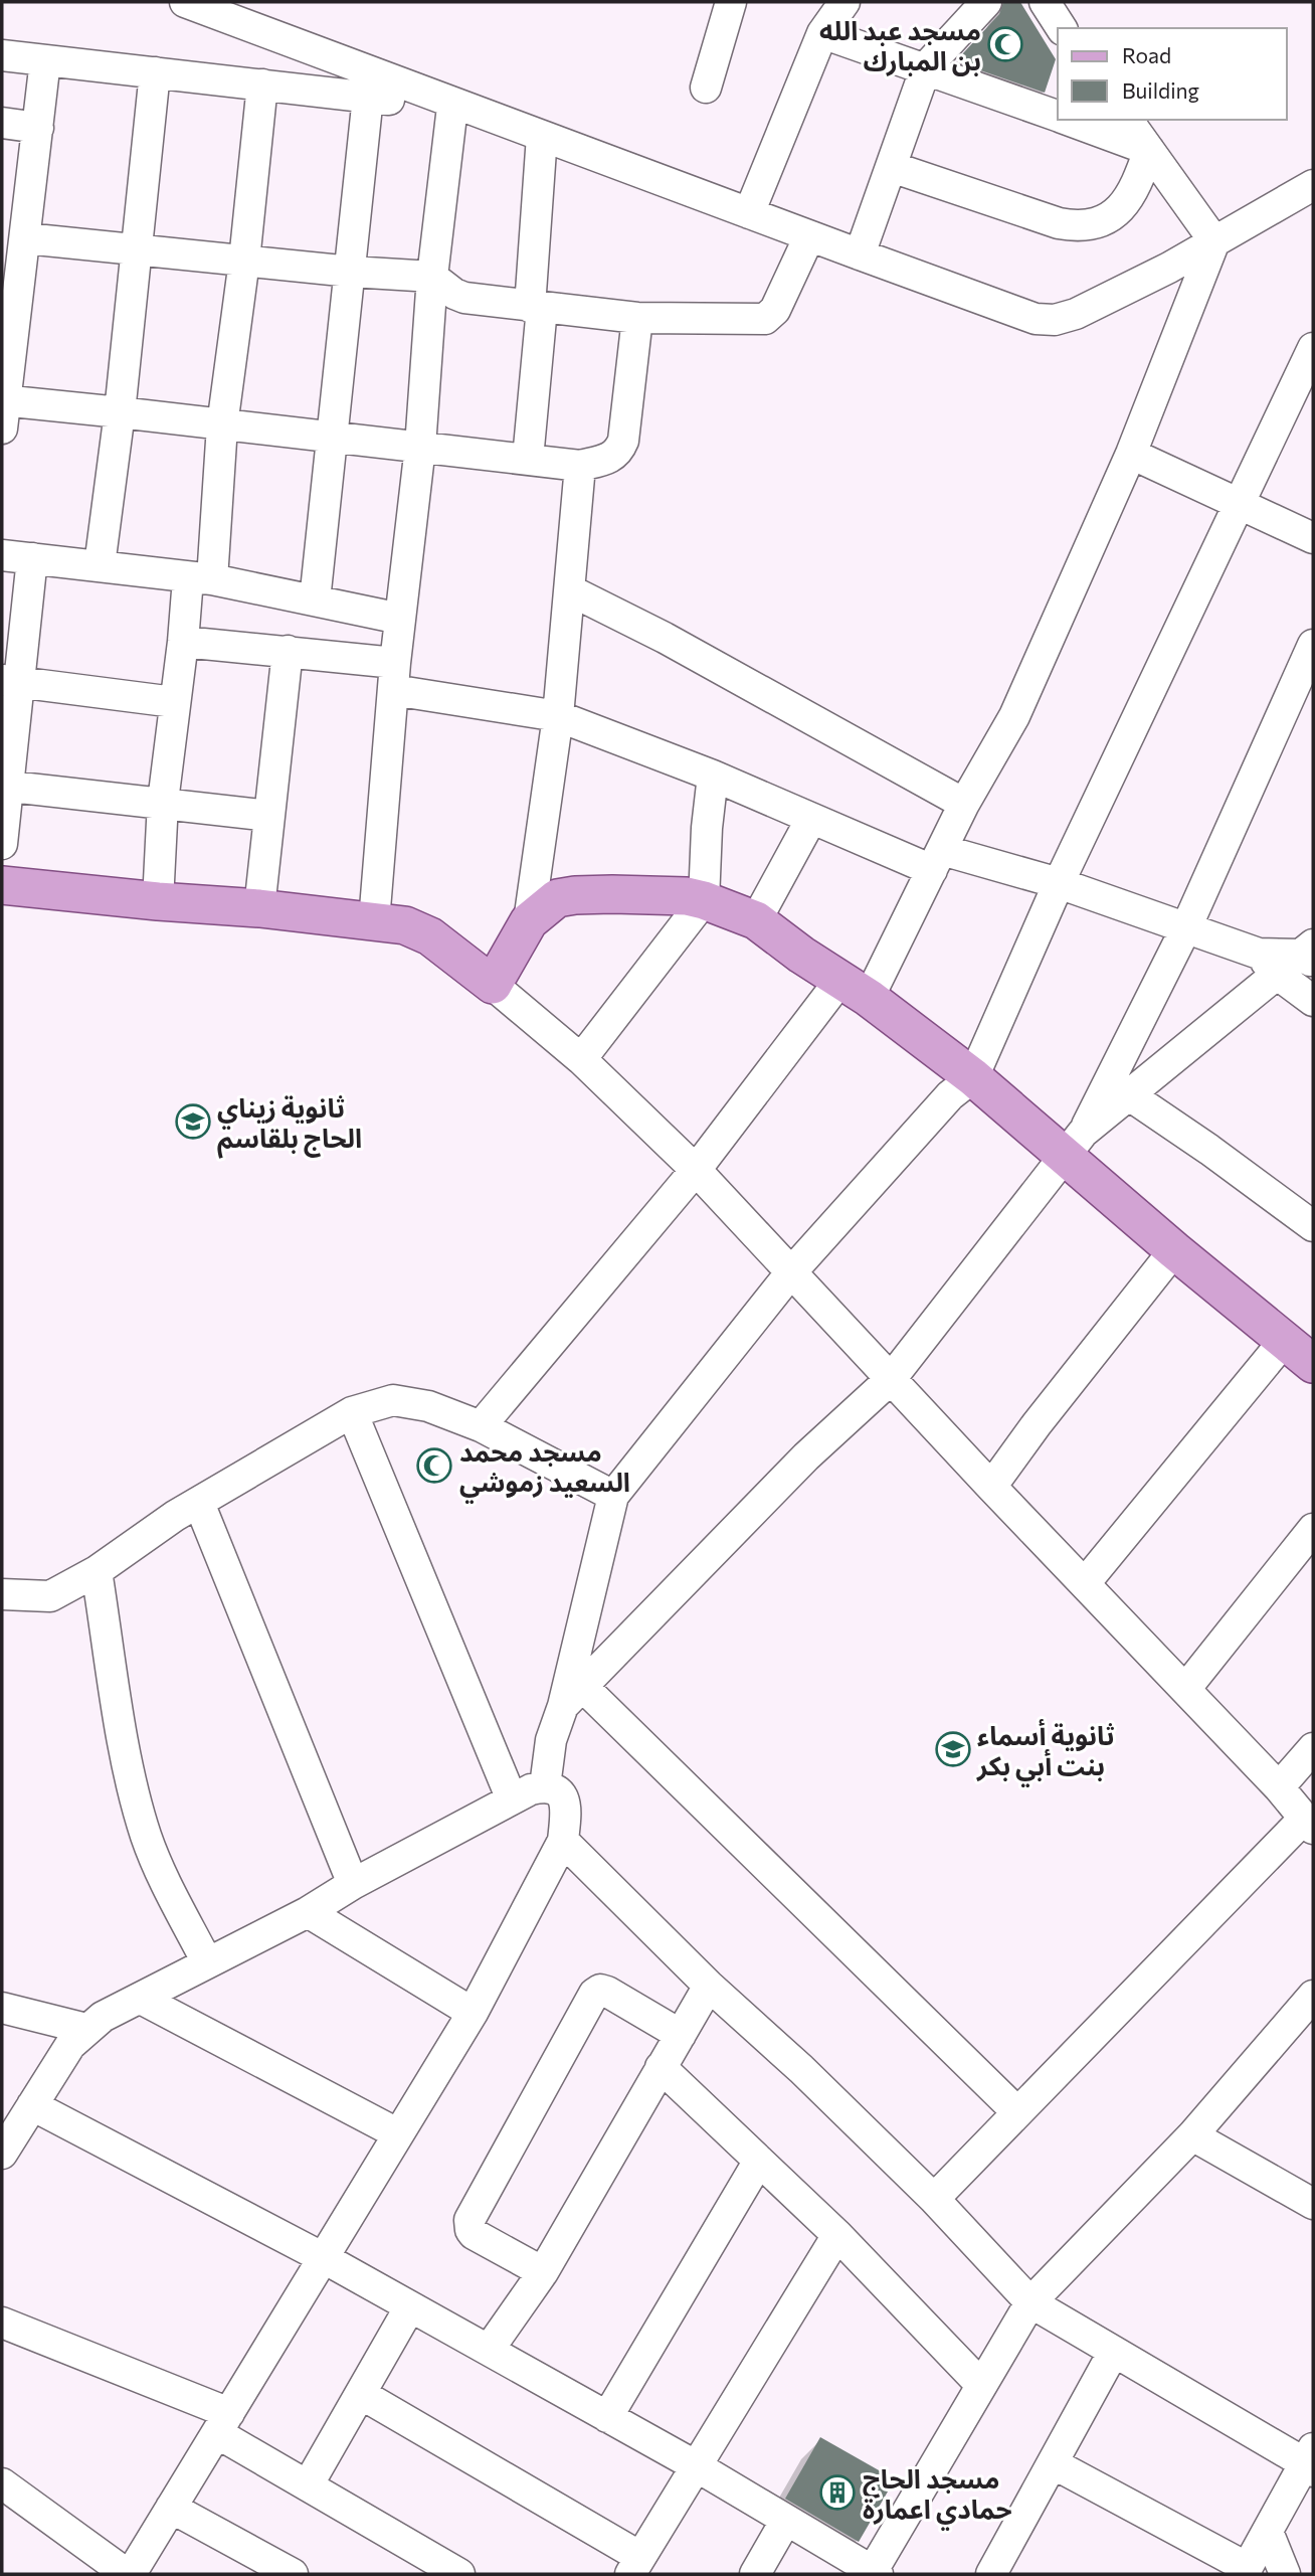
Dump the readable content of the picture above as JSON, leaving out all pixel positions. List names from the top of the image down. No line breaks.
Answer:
{"places":{"mosque":["مسجد عبد الله بن المبارك","مسجد محمد السعيد زموشي"],"school or university":["ثانوية زيناي الحاج بلقاسم","ثانوية أسماء بنت أبي بكر"],"building":["مسجد الحاج حمادي اعمارة"]},"legend":["Road","Building"]}
